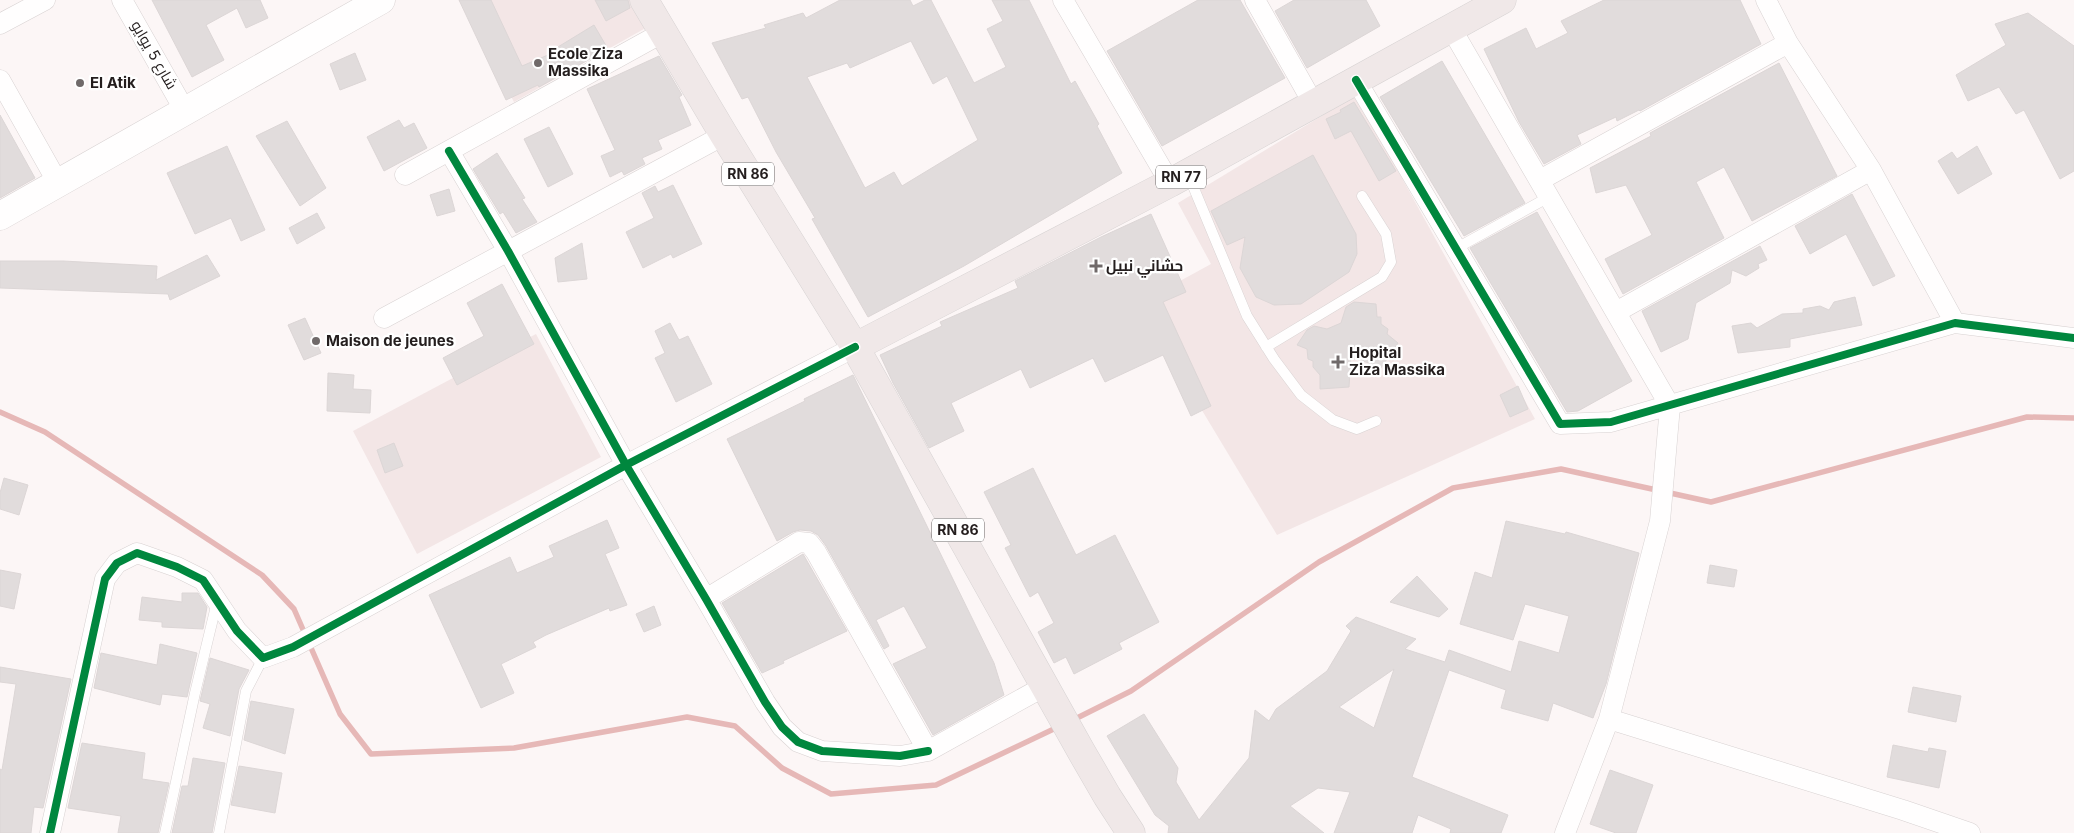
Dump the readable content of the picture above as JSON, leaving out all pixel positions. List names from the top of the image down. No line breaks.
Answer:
{"streets":{"main road":["RN 86","RN 77"],"street":["شارع 5 يوايو"]},"crossings":[["RN 86","RN 77"]],"places":{"other":["Ecole Ziza Massika","El Atik","Maison de jeunes"],"health":["حشاني نبيل","Hopital Ziza Massika"]}}
